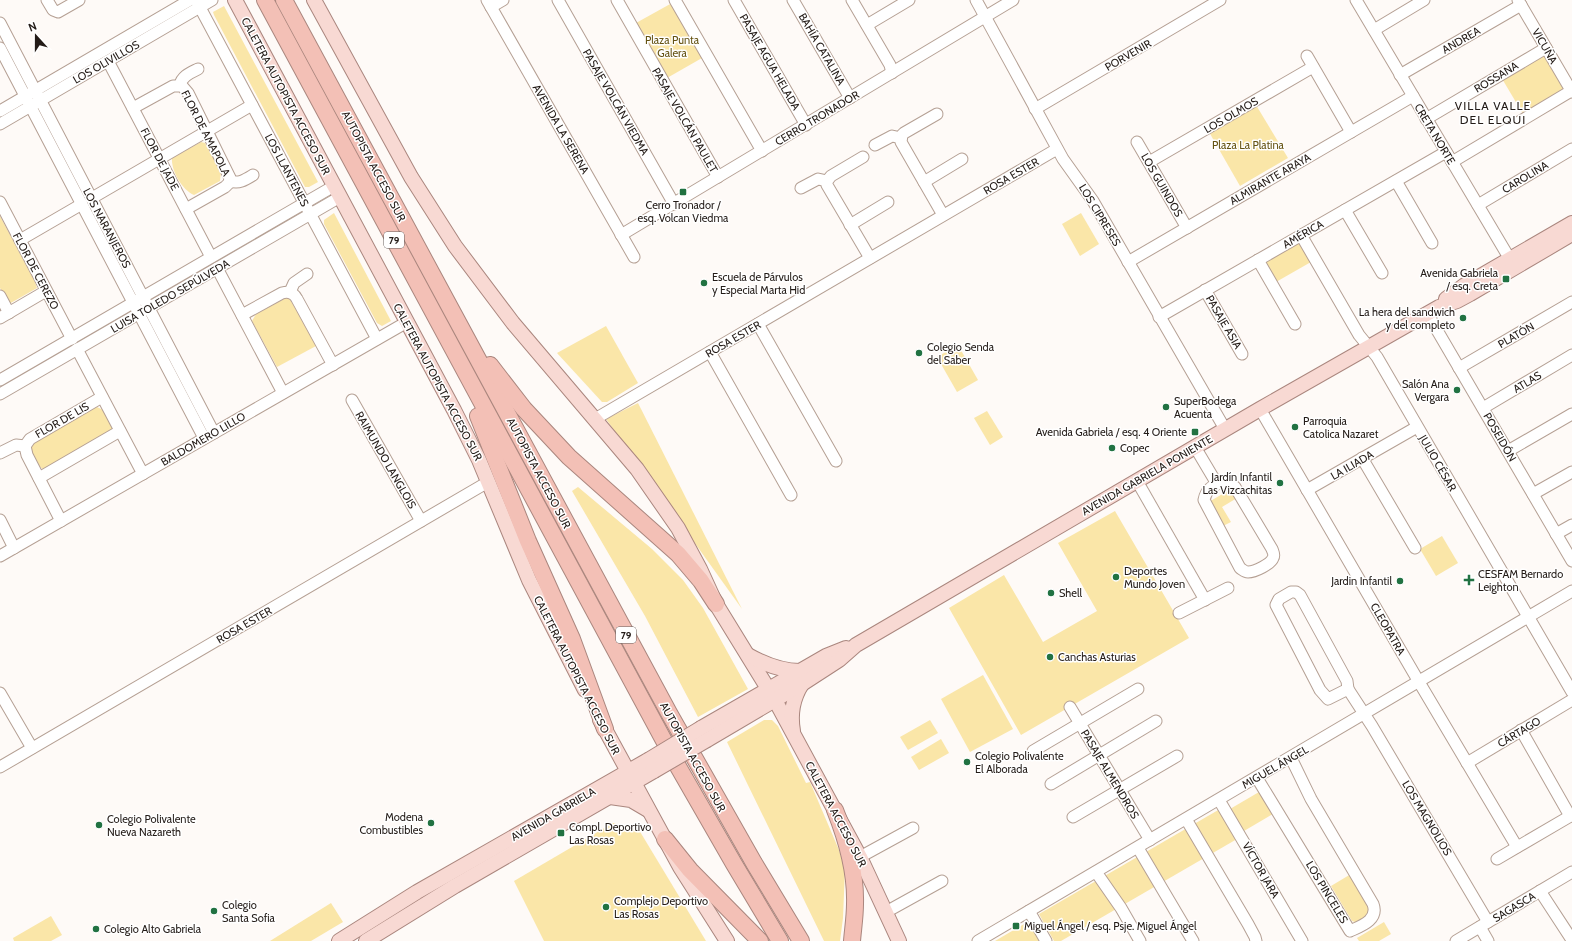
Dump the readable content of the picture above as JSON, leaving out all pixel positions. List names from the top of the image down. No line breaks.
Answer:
{"streets":{"highway":["AUTOPISTA ACCESO SUR","79"],"main road":["CALETERA AUTOPISTA ACCESO SUR","AVENIDA GABRIELA PONIENTE","AVENIDA GABRIELA","CALETERA ACCESO SUR"],"street":["ANDREA","VICUÑA","BAHÍA CATALINA","PORVENIR","LOS OLIVILLOS","PASAJE AGUA HELADA","ROSSANA","PASAJE VOLCÁN VIEDMA","LOS OLMOS","CERRO TRONADOR","PASAJE VOLCÁN PAULET","AVENIDA LA SERENA","FLOR DE AMAPOLA","CRETA NORTE","FLOR DE JADE","LOS LLANTENES","ROSA ESTER","CAROLINA","ALMIRANTE ARAYA","LOS GUINDOS","LOS CIPRESES","LOS NARANJEROS","AMÉRICA","FLOR DE CEREZO","LUISA TOLEDO SEPÚLVEDA","PASAJE ASIA","PLATÓN","ATLAS","FLOR DE LIS","POSEIDÓN","BALDOMERO LILLO","RAIMUNDO LANGLOIS","JULIO CÉSAR","LA ILIADA","CLEOPATRA","CÁRTAGO","MIGUEL ÁNGEL","PASAJE ALMENDROS","LOS MAGNOLIOS","VÍCTOR JARA","LOS PINCELES","SAGASCA"]},"crossings":[["ANDREA","VICUÑA"],["ANDREA","CRETA NORTE"],["VICUÑA","ROSSANA"],["BAHÍA CATALINA","CERRO TRONADOR"],["PORVENIR","LOS CIPRESES"],["LOS OLIVILLOS","FLOR DE JADE"],["LOS OLIVILLOS","LOS LLANTENES"],["LOS OLIVILLOS","LOS NARANJEROS"],["PASAJE AGUA HELADA","CERRO TRONADOR"],["ROSSANA","CRETA NORTE"],["CALETERA AUTOPISTA ACCESO SUR","ROSA ESTER"],["CALETERA AUTOPISTA ACCESO SUR","LUISA TOLEDO SEPÚLVEDA"],["CALETERA AUTOPISTA ACCESO SUR","BALDOMERO LILLO"],["CALETERA AUTOPISTA ACCESO SUR","AVENIDA GABRIELA"],["PASAJE VOLCÁN VIEDMA","CERRO TRONADOR"],["LOS OLMOS","LOS GUINDOS"],["CERRO TRONADOR","PASAJE VOLCÁN PAULET"],["CERRO TRONADOR","AVENIDA LA SERENA"],["CERRO TRONADOR","LOS CIPRESES"],["FLOR DE AMAPOLA","FLOR DE JADE"],["CRETA NORTE","CAROLINA"],["CRETA NORTE","ALMIRANTE ARAYA"],["CRETA NORTE","AMÉRICA"],["CRETA NORTE","AVENIDA GABRIELA PONIENTE"],["FLOR DE JADE","LUISA TOLEDO SEPÚLVEDA"],["LOS LLANTENES","LUISA TOLEDO SEPÚLVEDA"],["LOS LLANTENES","BALDOMERO LILLO"],["ROSA ESTER","LOS CIPRESES"],["ROSA ESTER","RAIMUNDO LANGLOIS"],["ALMIRANTE ARAYA","LOS GUINDOS"],["ALMIRANTE ARAYA","LOS CIPRESES"],["LOS CIPRESES","AMÉRICA"],["LOS CIPRESES","AVENIDA GABRIELA PONIENTE"],["LOS NARANJEROS","LUISA TOLEDO SEPÚLVEDA"],["LOS NARANJEROS","BALDOMERO LILLO"],["AMÉRICA","PASAJE ASIA"],["AMÉRICA","JULIO CÉSAR"],["FLOR DE CEREZO","LUISA TOLEDO SEPÚLVEDA"],["PLATÓN","POSEIDÓN"],["ATLAS","POSEIDÓN"],["FLOR DE LIS","BALDOMERO LILLO"],["POSEIDÓN","AVENIDA GABRIELA PONIENTE"],["JULIO CÉSAR","LA ILIADA"],["JULIO CÉSAR","AVENIDA GABRIELA PONIENTE"],["JULIO CÉSAR","MIGUEL ÁNGEL"],["LA ILIADA","CLEOPATRA"],["AVENIDA GABRIELA PONIENTE","CLEOPATRA"],["AVENIDA GABRIELA PONIENTE","AVENIDA GABRIELA"],["AVENIDA GABRIELA PONIENTE","CALETERA ACCESO SUR"],["CLEOPATRA","CÁRTAGO"],["CLEOPATRA","MIGUEL ÁNGEL"],["MIGUEL ÁNGEL","PASAJE ALMENDROS"],["MIGUEL ÁNGEL","LOS MAGNOLIOS"],["MIGUEL ÁNGEL","VÍCTOR JARA"],["MIGUEL ÁNGEL","LOS PINCELES"],["AVENIDA GABRIELA","CALETERA ACCESO SUR"],["LOS MAGNOLIOS","SAGASCA"]],"districts":["VILLA VALLE DEL ELQUI"],"parks":["Plaza Punta Galera","Plaza La Platina"],"places":{"transit":["Cerro Tronador / esq. Volcan Viedma","Avenida Gabriela / esq. Creta","Avenida Gabriela / esq. 4 Oriente","Compl. Deportivo Las Rosas","Miguel Ángel / esq. Psje. Miguel Ángel"],"other":["Escuela de Párvulos y Especial Marta Hid","La hera del sandwich y del completo","Colegio Senda del Saber","Salón Ana Vergara","SuperBodega Acuenta","Parroquia Catolica Nazaret","Copec","Jardín Infantil Las Vizcachitas","Deportes Mundo Joven","Jardin Infantil","Shell","Canchas Asturias","Colegio Polivalente El Alborada","Modena Combustibles","Colegio Polivalente Nueva Nazareth","Complejo Deportivo Las Rosas","Colegio Santa Sofia","Colegio Alto Gabriela"],"health":["CESFAM Bernardo Leighton"]},"north":"top"}
